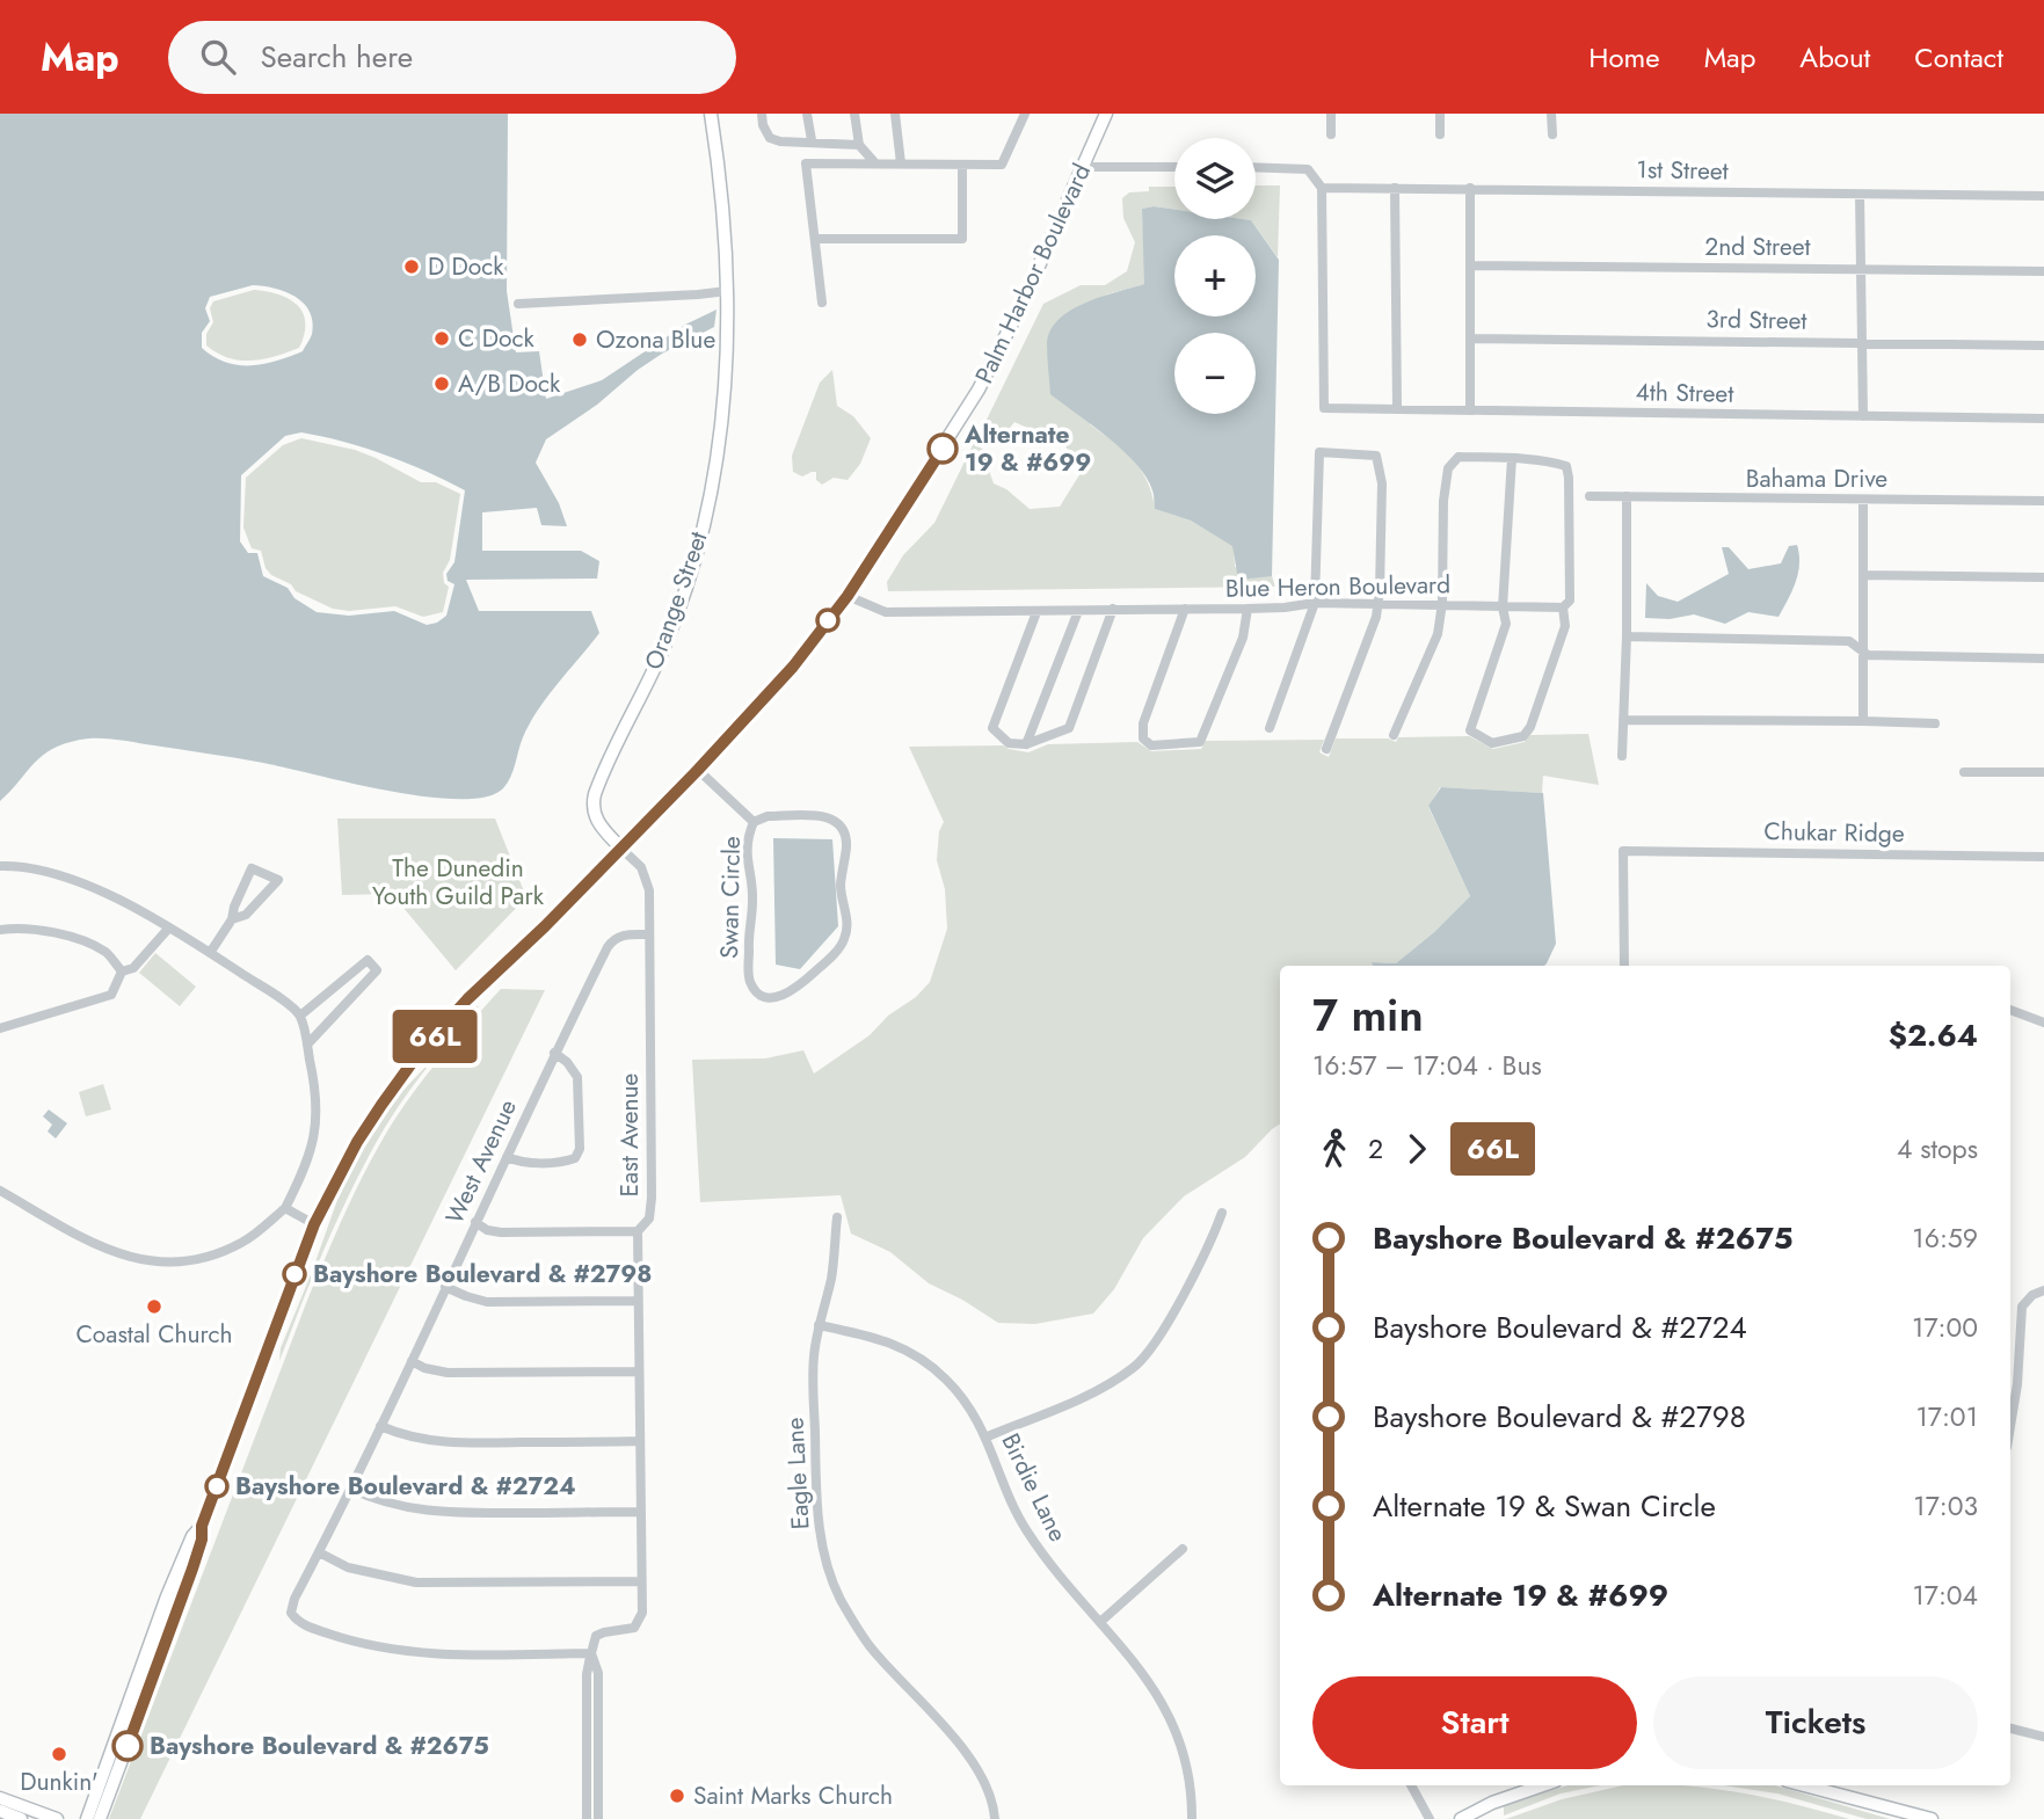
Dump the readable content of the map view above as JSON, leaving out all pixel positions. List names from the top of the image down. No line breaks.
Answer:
{"streets":{"main road":["Palm Harbor Boulevard","Orange Street"],"street":["1st Street","2nd Street","3rd Street","4th Street","Bahama Drive","Blue Heron Boulevard","Chukar Ridge","Swan Circle","East Avenue","West Avenue","Eagle Lane","Birdie Lane"]},"crossings":[["1st Street","4th Street"],["Palm Harbor Boulevard","Blue Heron Boulevard"],["Palm Harbor Boulevard","Orange Street"],["Palm Harbor Boulevard","Swan Circle"],["Palm Harbor Boulevard","East Avenue"],["Orange Street","East Avenue"],["East Avenue","West Avenue"],["Eagle Lane","Birdie Lane"]],"parks":["The Dunedin Youth Guild Park"],"places":["D Dock","C Dock","Ozona Blue","A/B Dock","Alternate 19 & #699","Bayshore Boulevard & #2798","Coastal Church","Bayshore Boulevard & #2724","Bayshore Boulevard & #2675","Dunkin'","Saint Marks Church"],"lines":["bus line 66L"],"page":{"header":"Map","search":"Search here","nav":["Home","Map","About","Contact"],"on_map":"66L","map_buttons":["+","−"],"heading":["7 min","16:57 – 17:04 · Bus","$2.64"],"legs":["2","66L","4 stops"],"list":[{"name":"Bayshore Boulevard & #2675","value":"16:59"},{"name":"Bayshore Boulevard & #2724","value":"17:00"},{"name":"Bayshore Boulevard & #2798","value":"17:01"},{"name":"Alternate 19 & Swan Circle","value":"17:03"},{"name":"Alternate 19 & #699","value":"17:04"}],"buttons":["Start","Tickets"]}}
